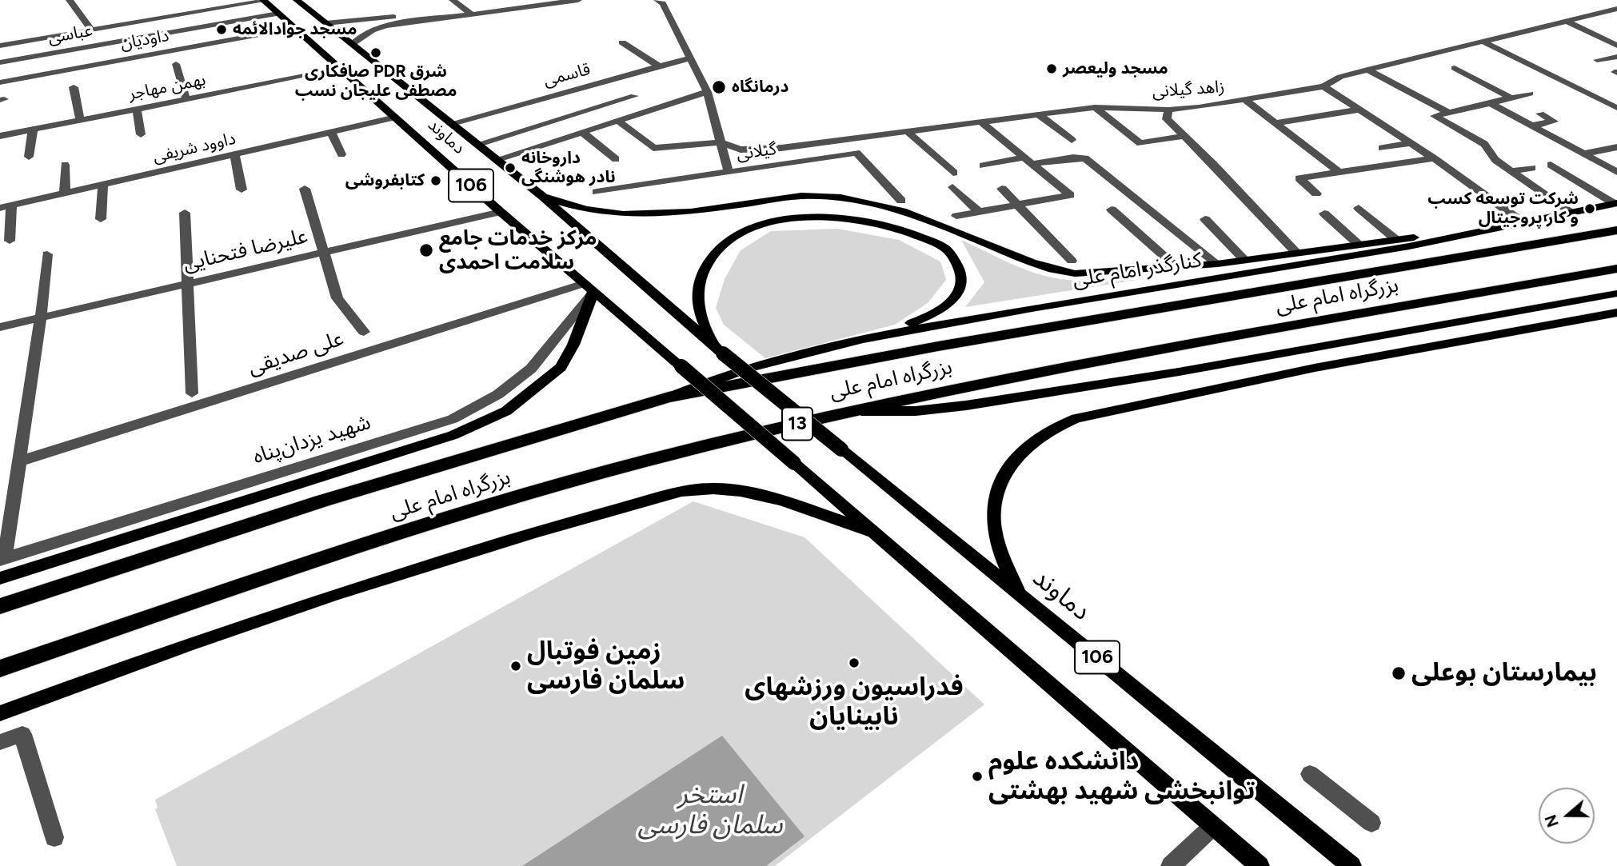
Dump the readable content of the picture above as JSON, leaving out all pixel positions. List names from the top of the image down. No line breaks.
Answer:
{"streets":{"highway":["بزرگراه امام علی","13"],"main road":["دماوند","106","کنارگذر امام علی"],"street":["عباسی","داودیان","قاسمی","بهمن مهاجر","زاهد گیلانی","داوود شریفی","گیلانی","علیرضا فتحنایی","علی صدیقی","شهید یزدان‌پناه"]},"crossings":[["عباسی","دماوند"],["داودیان","دماوند"],["قاسمی","دماوند"],["بهمن مهاجر","دماوند"],["دماوند","داوود شریفی"],["دماوند","106"],["دماوند","علیرضا فتحنایی"],["دماوند","علی صدیقی"],["دماوند","شهید یزدان‌پناه"],["کنارگذر امام علی","بزرگراه امام علی"],["علی صدیقی","شهید یزدان‌پناه"]],"water":["استخر سلمان فارسی"],"places":["مسجد جوادالائمه","صافکاری PDR شرق مصطفی علیجان نسب","مسجد ولیعصر","درمانگاه","داروخانه نادر هوشنگی","کتابفروشی","شرکت توسعه کسب و کار پروجیتال","مرکز خدمات جامع سلامت احمدی","فدراسیون ورزشهای نابینایان","زمین فوتبال سلمان فارسی","بیمارستان بوعلی","دانشکده علوم توانبخشی شهید بهشتی"],"north":"left"}
